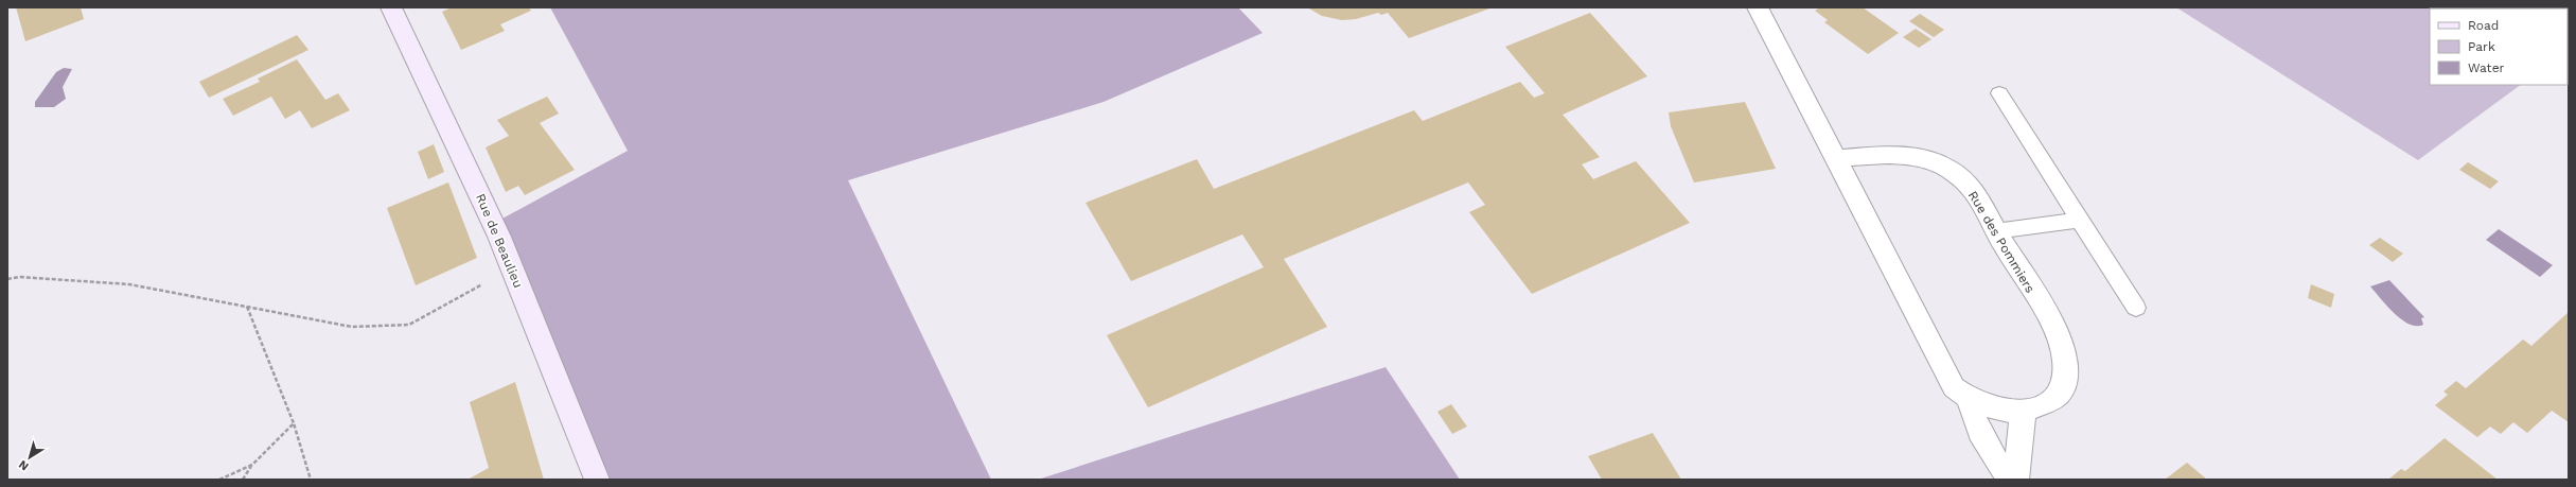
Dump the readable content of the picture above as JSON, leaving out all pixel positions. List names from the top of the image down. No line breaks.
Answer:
{"streets":{"street":["Rue de Beaulieu","Rue des Pommiers"]},"legend":["Road","Park","Water"],"north":"bottom left"}
